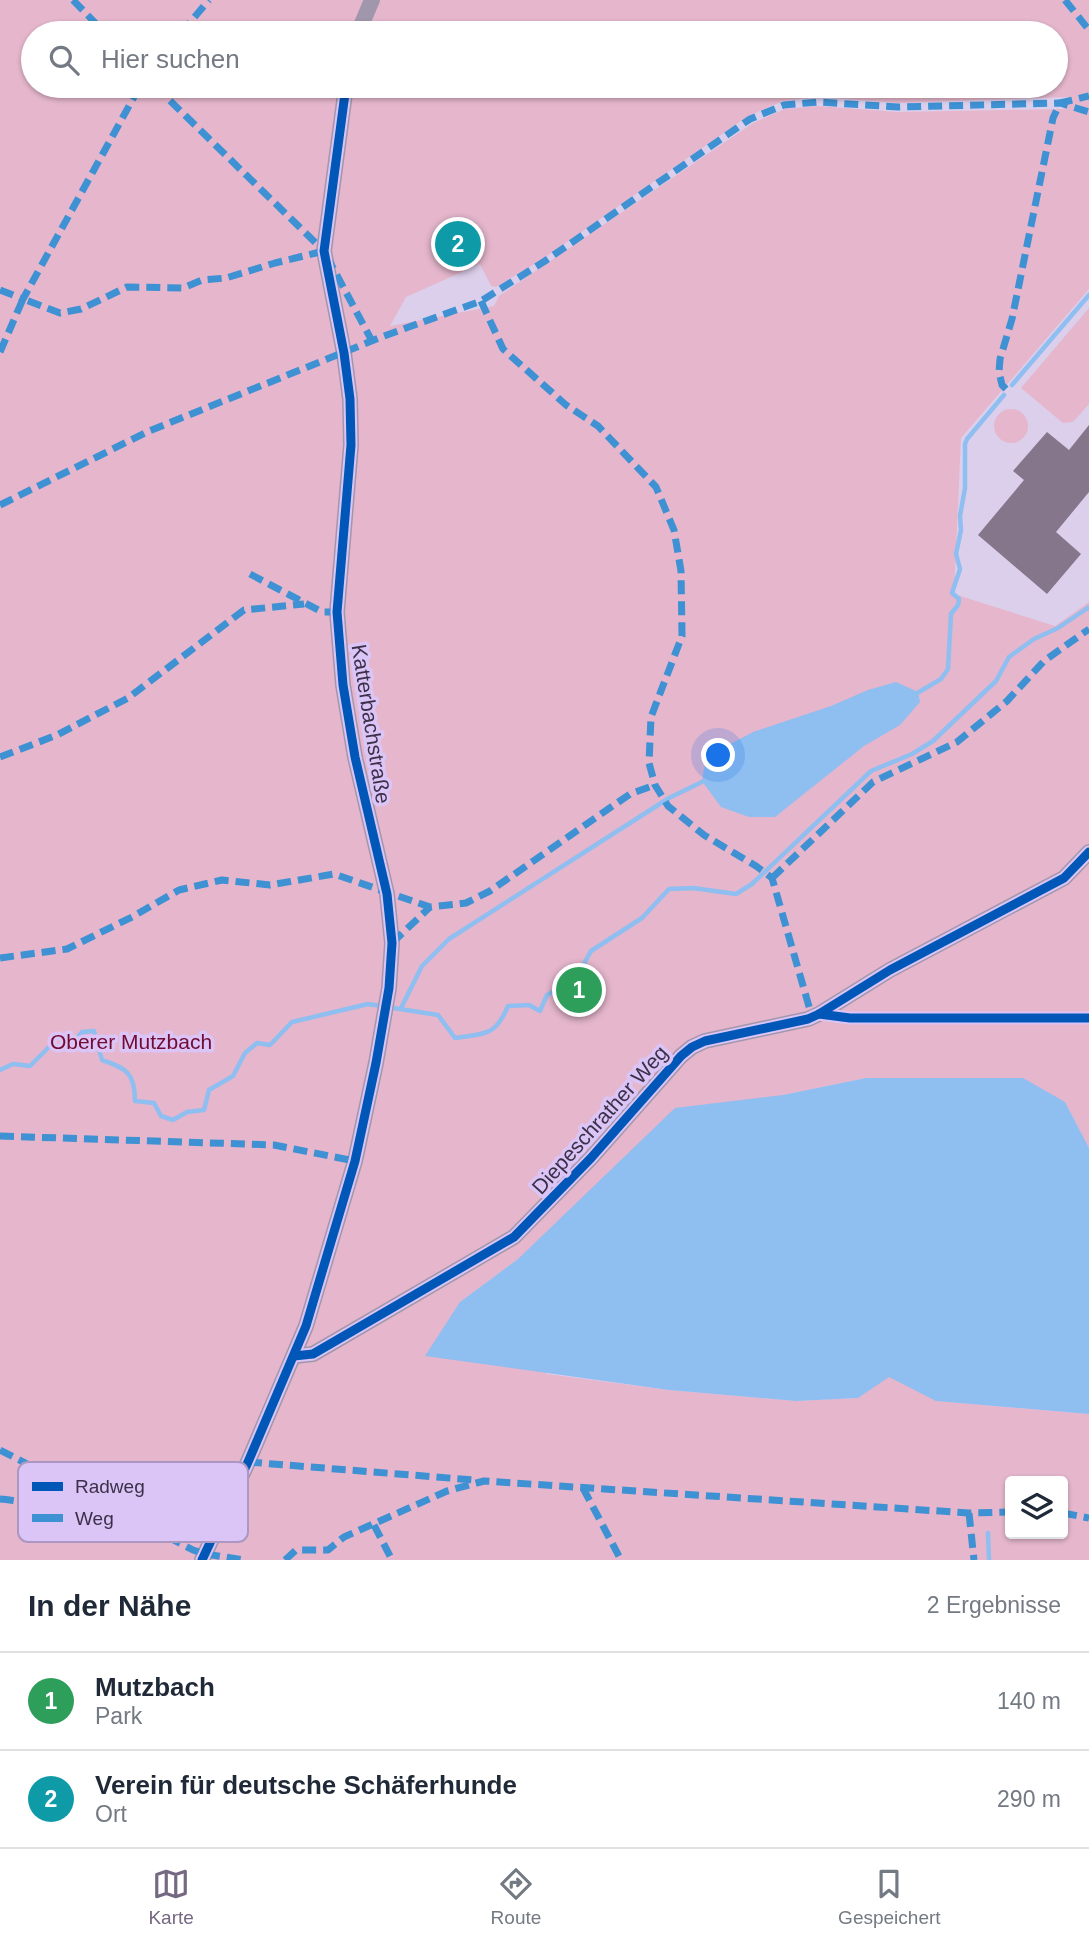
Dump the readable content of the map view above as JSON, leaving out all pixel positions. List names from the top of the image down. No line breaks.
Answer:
{"streets":{"street":["Katterbachstraße","Diepeschrather Weg"]},"crossings":[["Katterbachstraße","Diepeschrather Weg"]],"parks":["Oberer Mutzbach"],"legend":["Radweg","Weg"],"page":{"search":"Hier suchen","pins":["2","1"],"heading":["In der Nähe","2 Ergebnisse"],"list":[{"mark":"1","name":"Mutzbach","note":"Park","value":"140 m"},{"mark":"2","name":"Verein für deutsche Schäferhunde","note":"Ort","value":"290 m"}],"nav":["Karte","Route","Gespeichert"]}}
